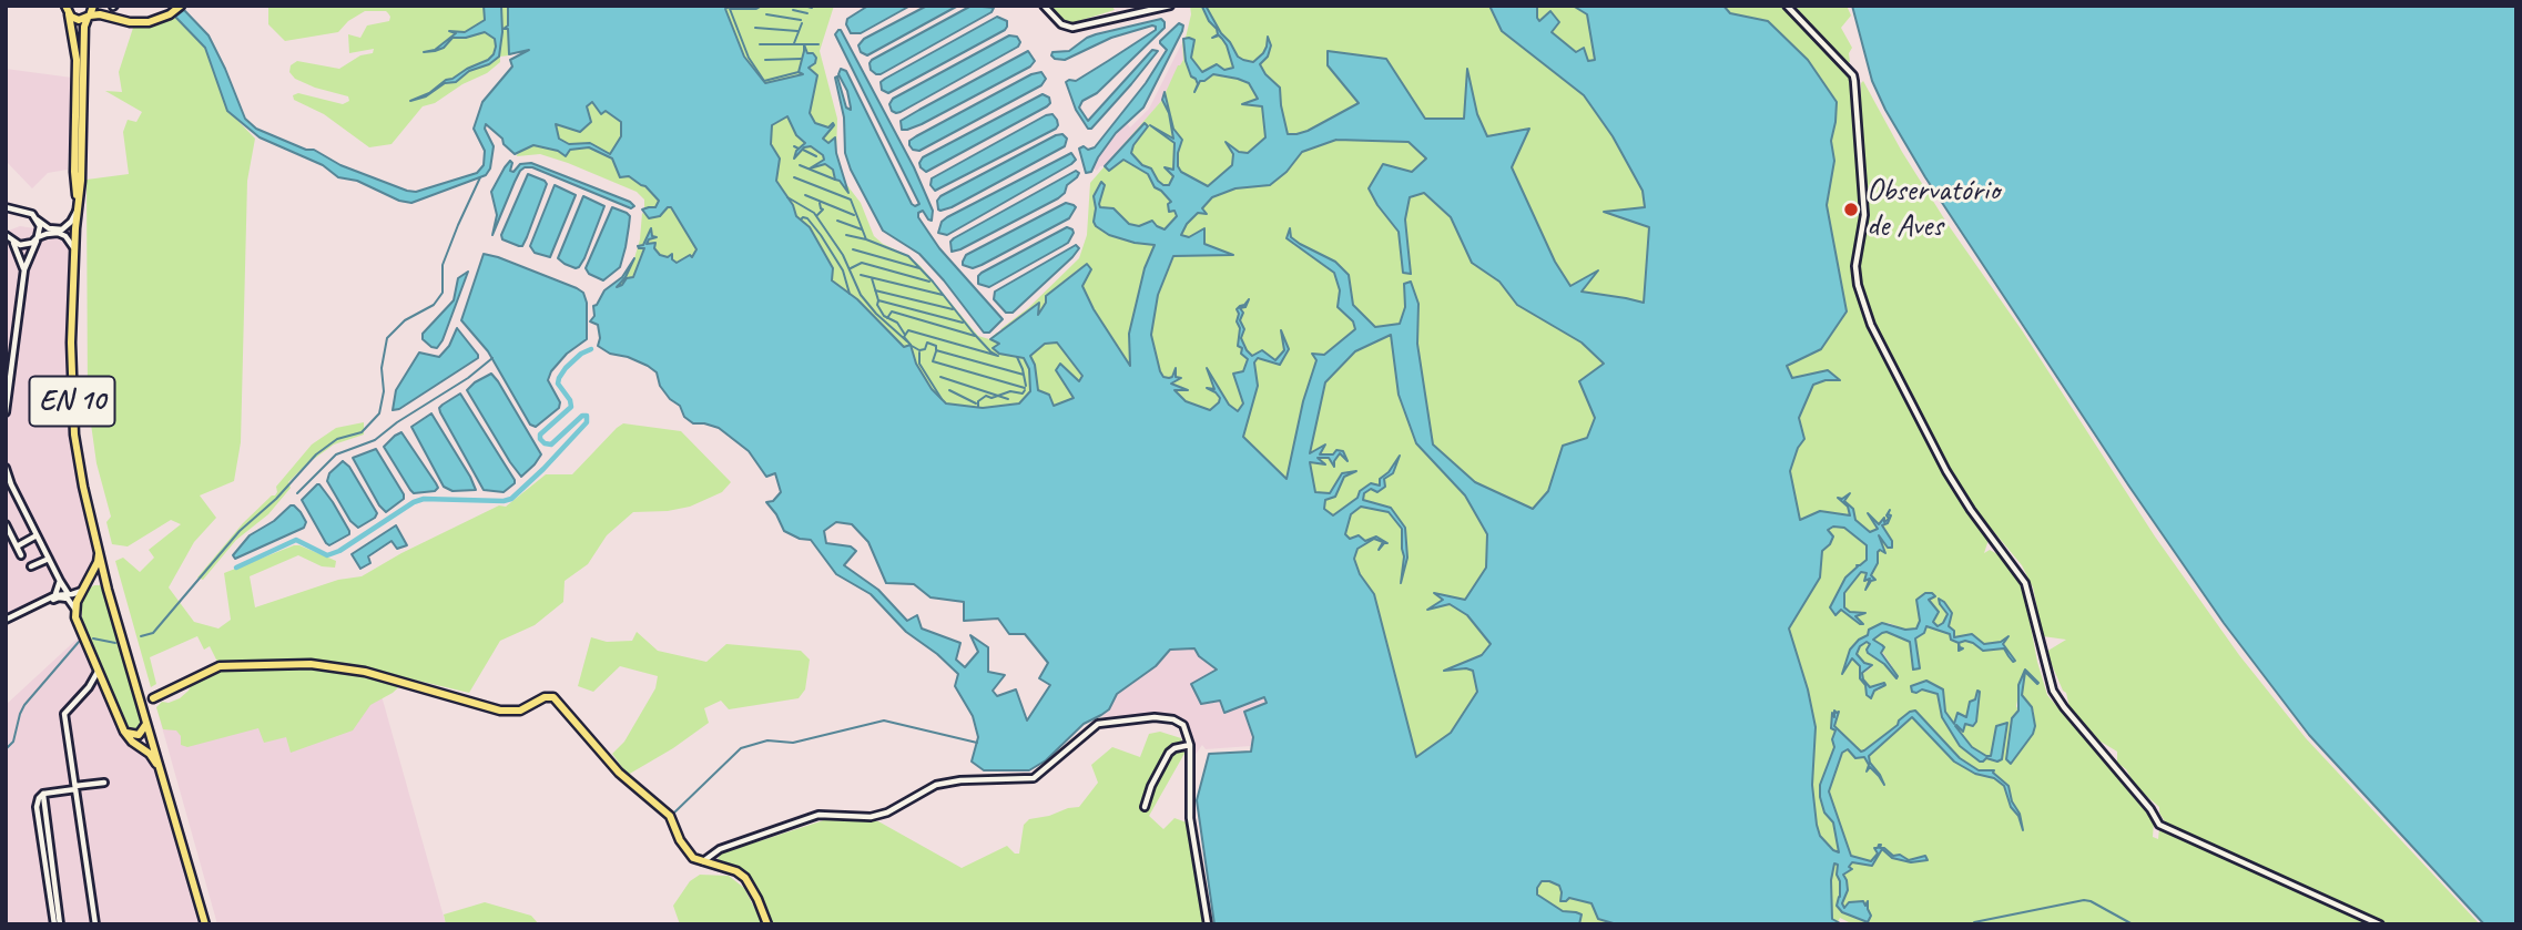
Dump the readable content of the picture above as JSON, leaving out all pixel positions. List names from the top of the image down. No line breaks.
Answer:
{"streets":{"main road":["EN 10"]},"places":["Observatório de Aves"]}
